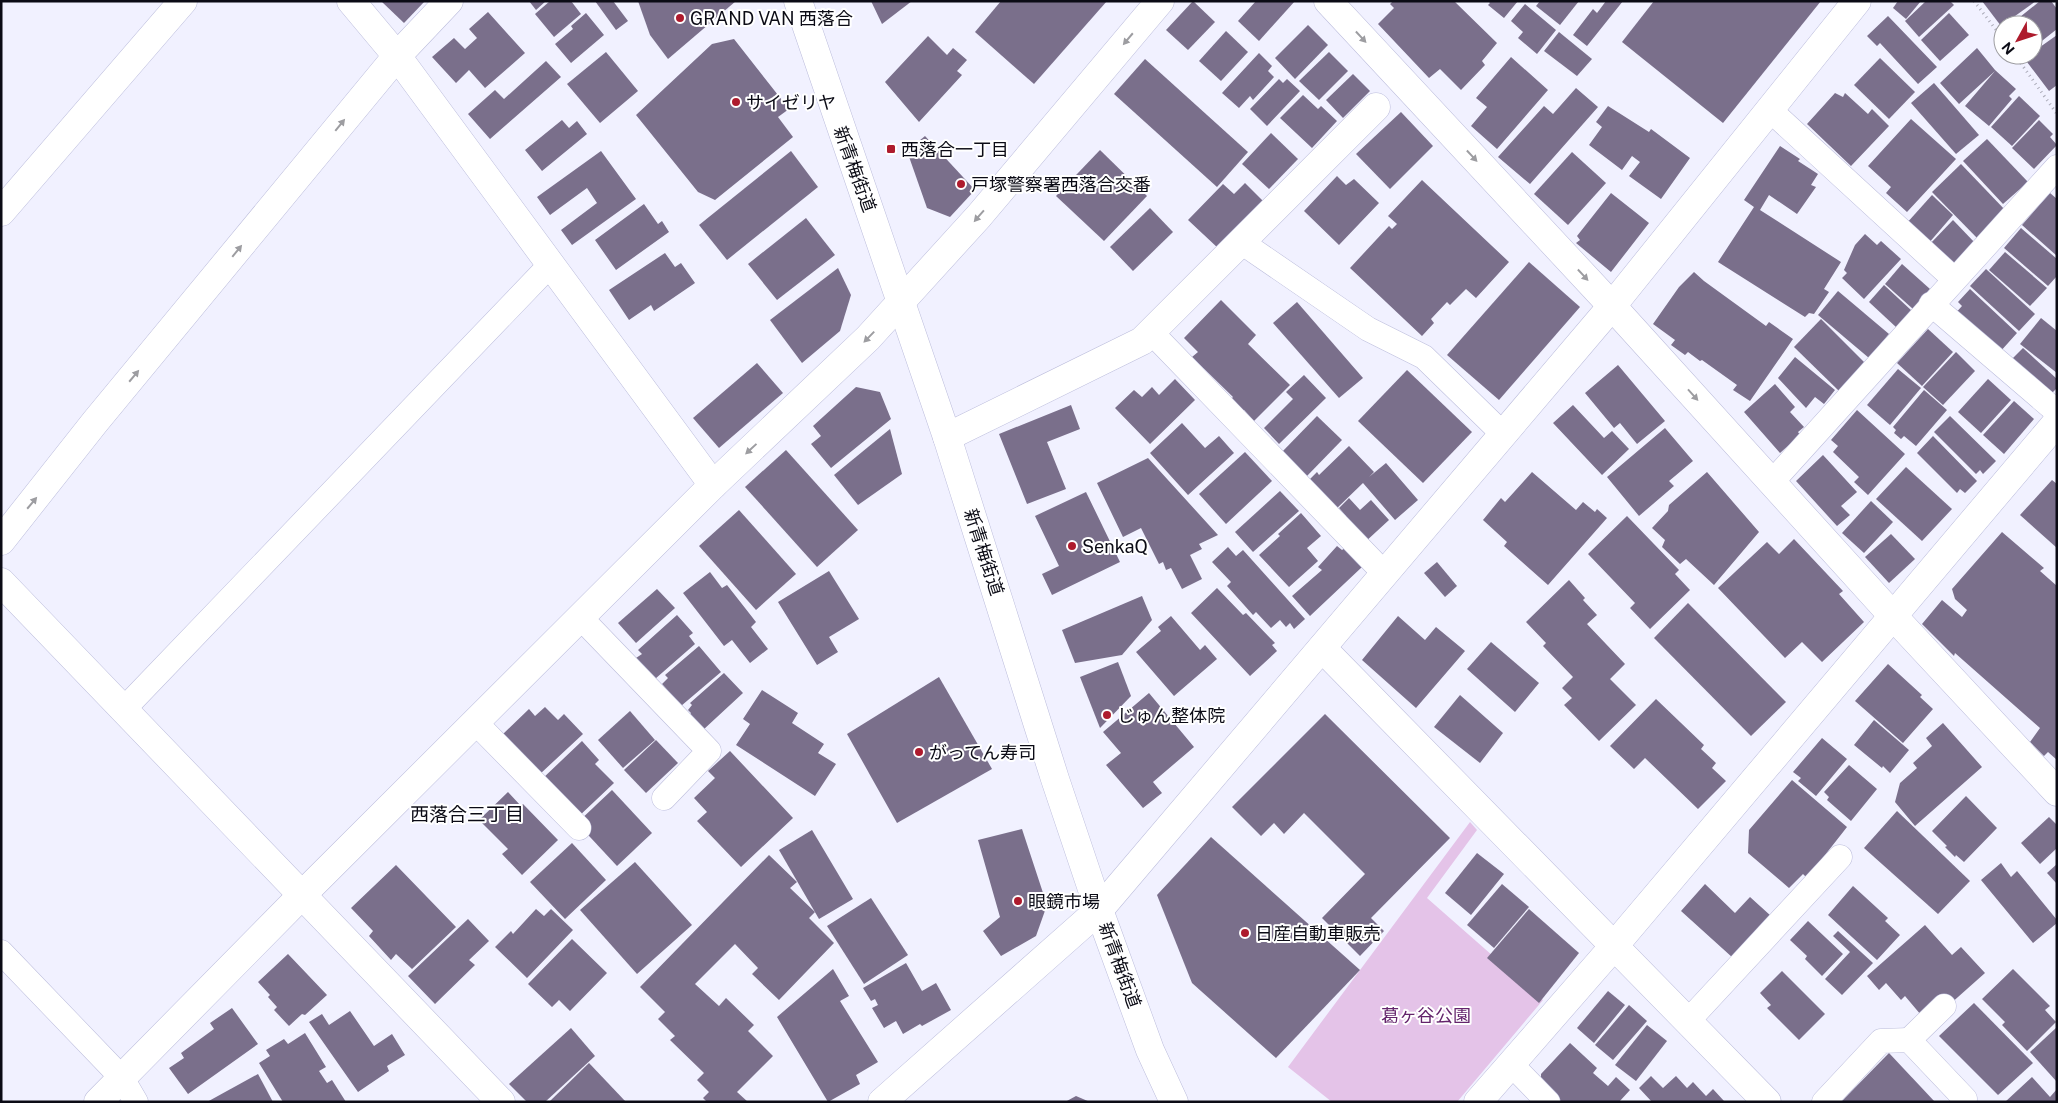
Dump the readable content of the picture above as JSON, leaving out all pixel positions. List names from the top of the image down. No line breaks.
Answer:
{"streets":{"street":["新青梅街道"]},"districts":["西落合三丁目"],"parks":["葛ヶ谷公園"],"places":{"other":["GRAND VAN 西落合","サイゼリヤ","戸塚警察署西落合交番","SenkaQ","じゅん整体院","がってん寿司","眼鏡市場","日産自動車販売"],"transit":["西落合一丁目"]},"north":"bottom left"}
